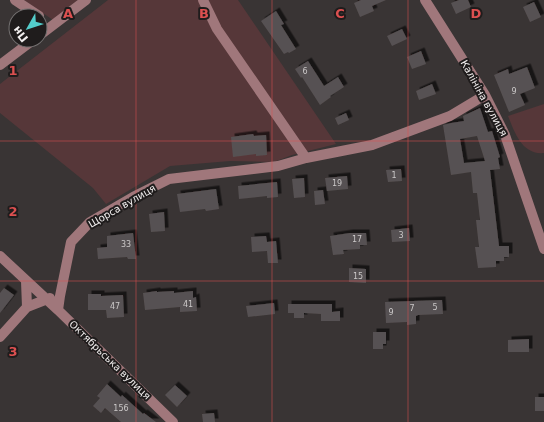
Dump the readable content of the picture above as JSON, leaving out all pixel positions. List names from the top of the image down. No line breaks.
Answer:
{"streets":{"street":["Калініна вулиця","Щорса вулиця","Октябрьська вулиця"]},"crossings":[["Калініна вулиця","Щорса вулиця"],["Щорса вулиця","Октябрьська вулиця"]],"house_numbers":["6","9","1","19","3","17","33","15","41","47","5","7","9","156"],"north":"bottom left","grid":{"columns":["A","B","C","D"],"rows":["1","2","3"]}}
